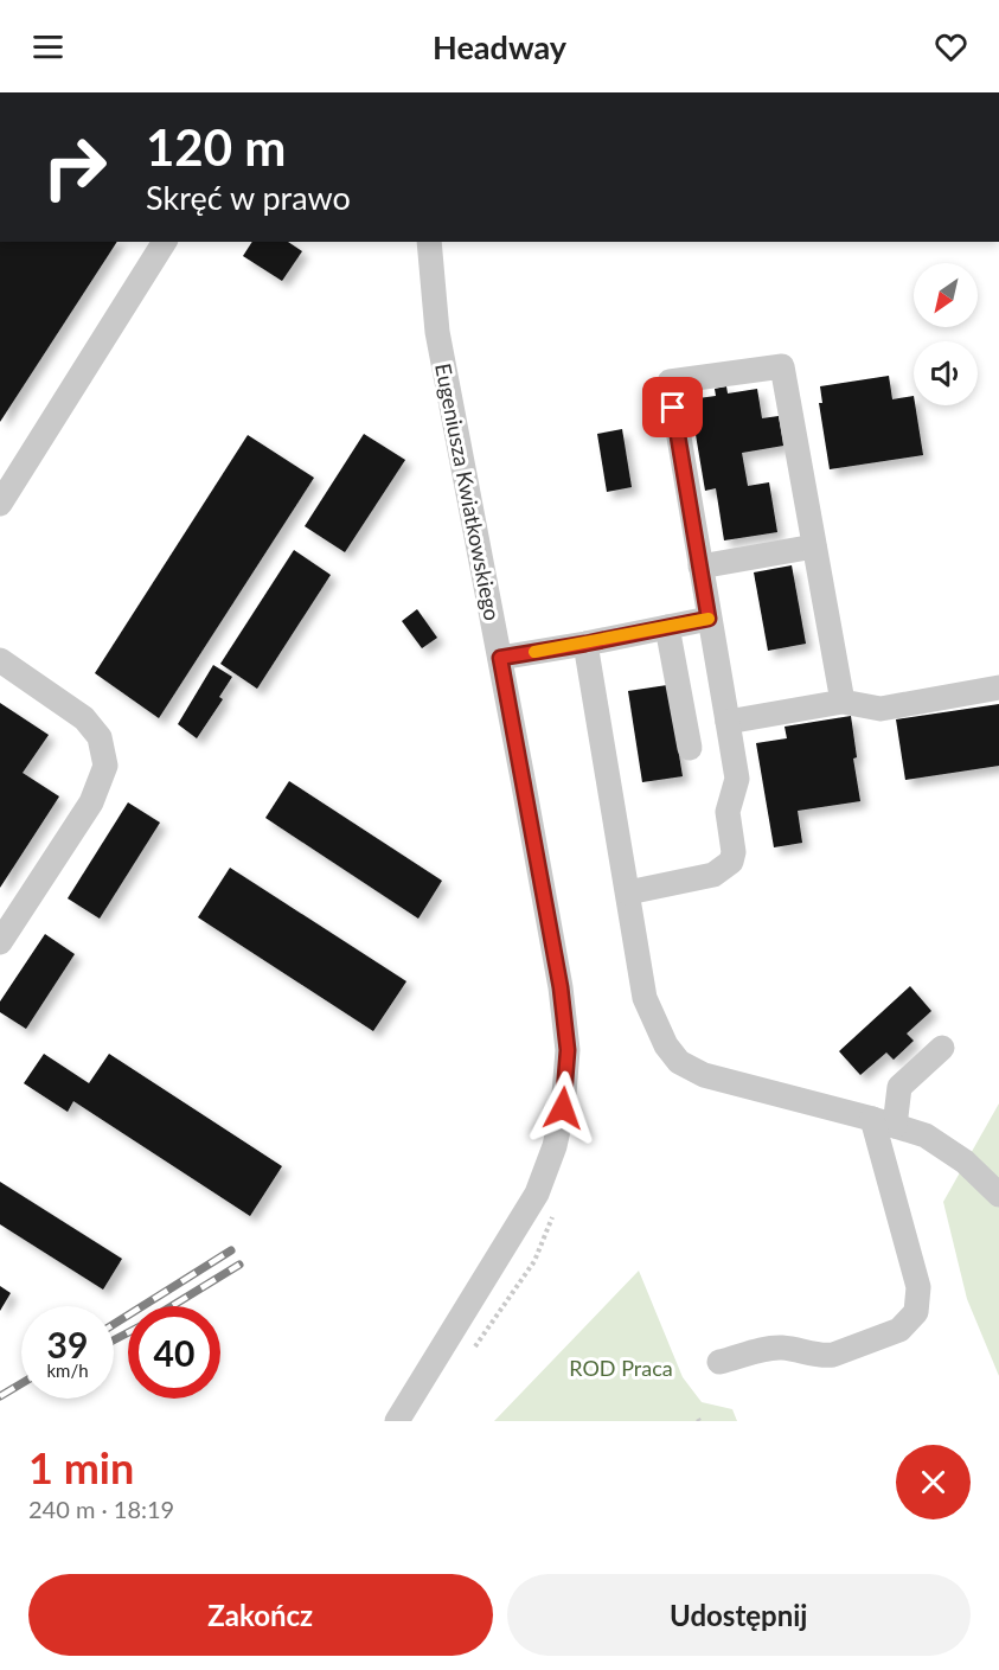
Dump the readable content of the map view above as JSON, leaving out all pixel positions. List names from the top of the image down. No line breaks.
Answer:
{"streets":{"street":["Eugeniusza Kwiatkowskiego"]},"parks":["ROD Praca"],"north":"bottom left","page":{"header":"Headway","turn":["120 m","Skręć w prawo"],"speed":"39 km/h","limit":"40","heading":["1 min","240 m · 18:19"],"buttons":["Zakończ","Udostępnij"]}}
